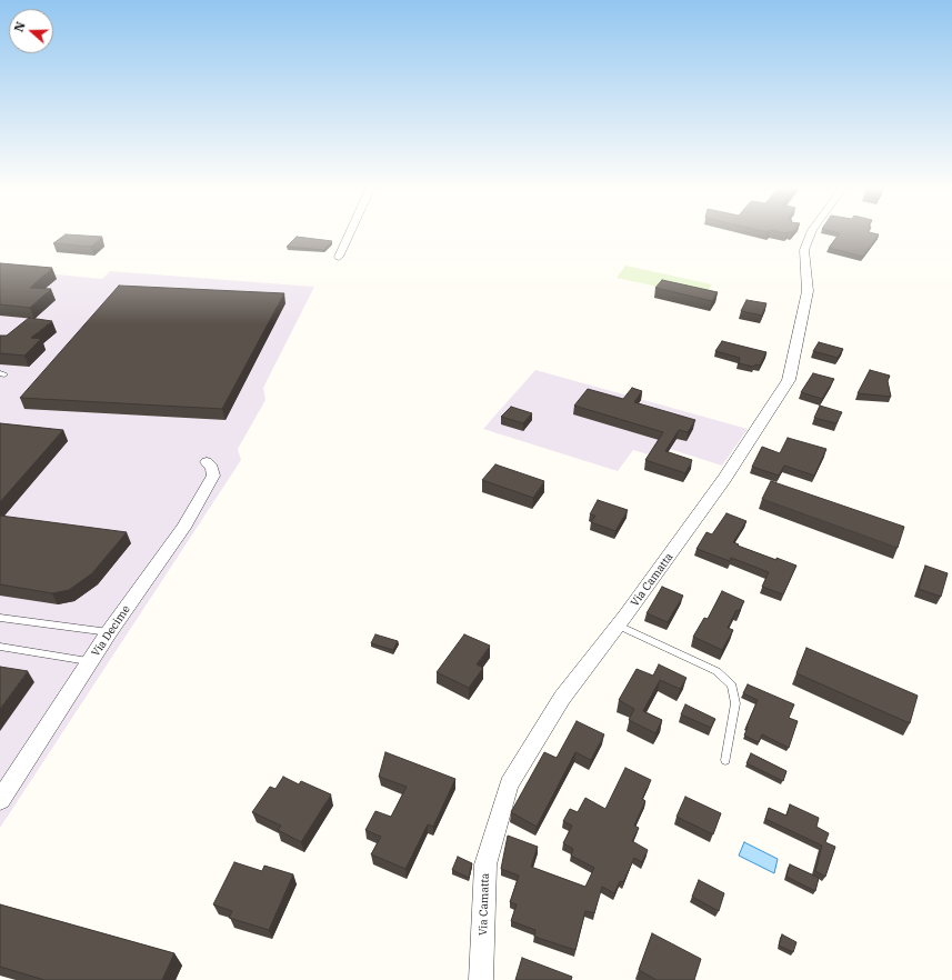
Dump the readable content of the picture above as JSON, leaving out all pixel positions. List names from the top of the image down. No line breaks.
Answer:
{"streets":{"street":["Via Camatta","Via Decime"]},"north":"left"}
